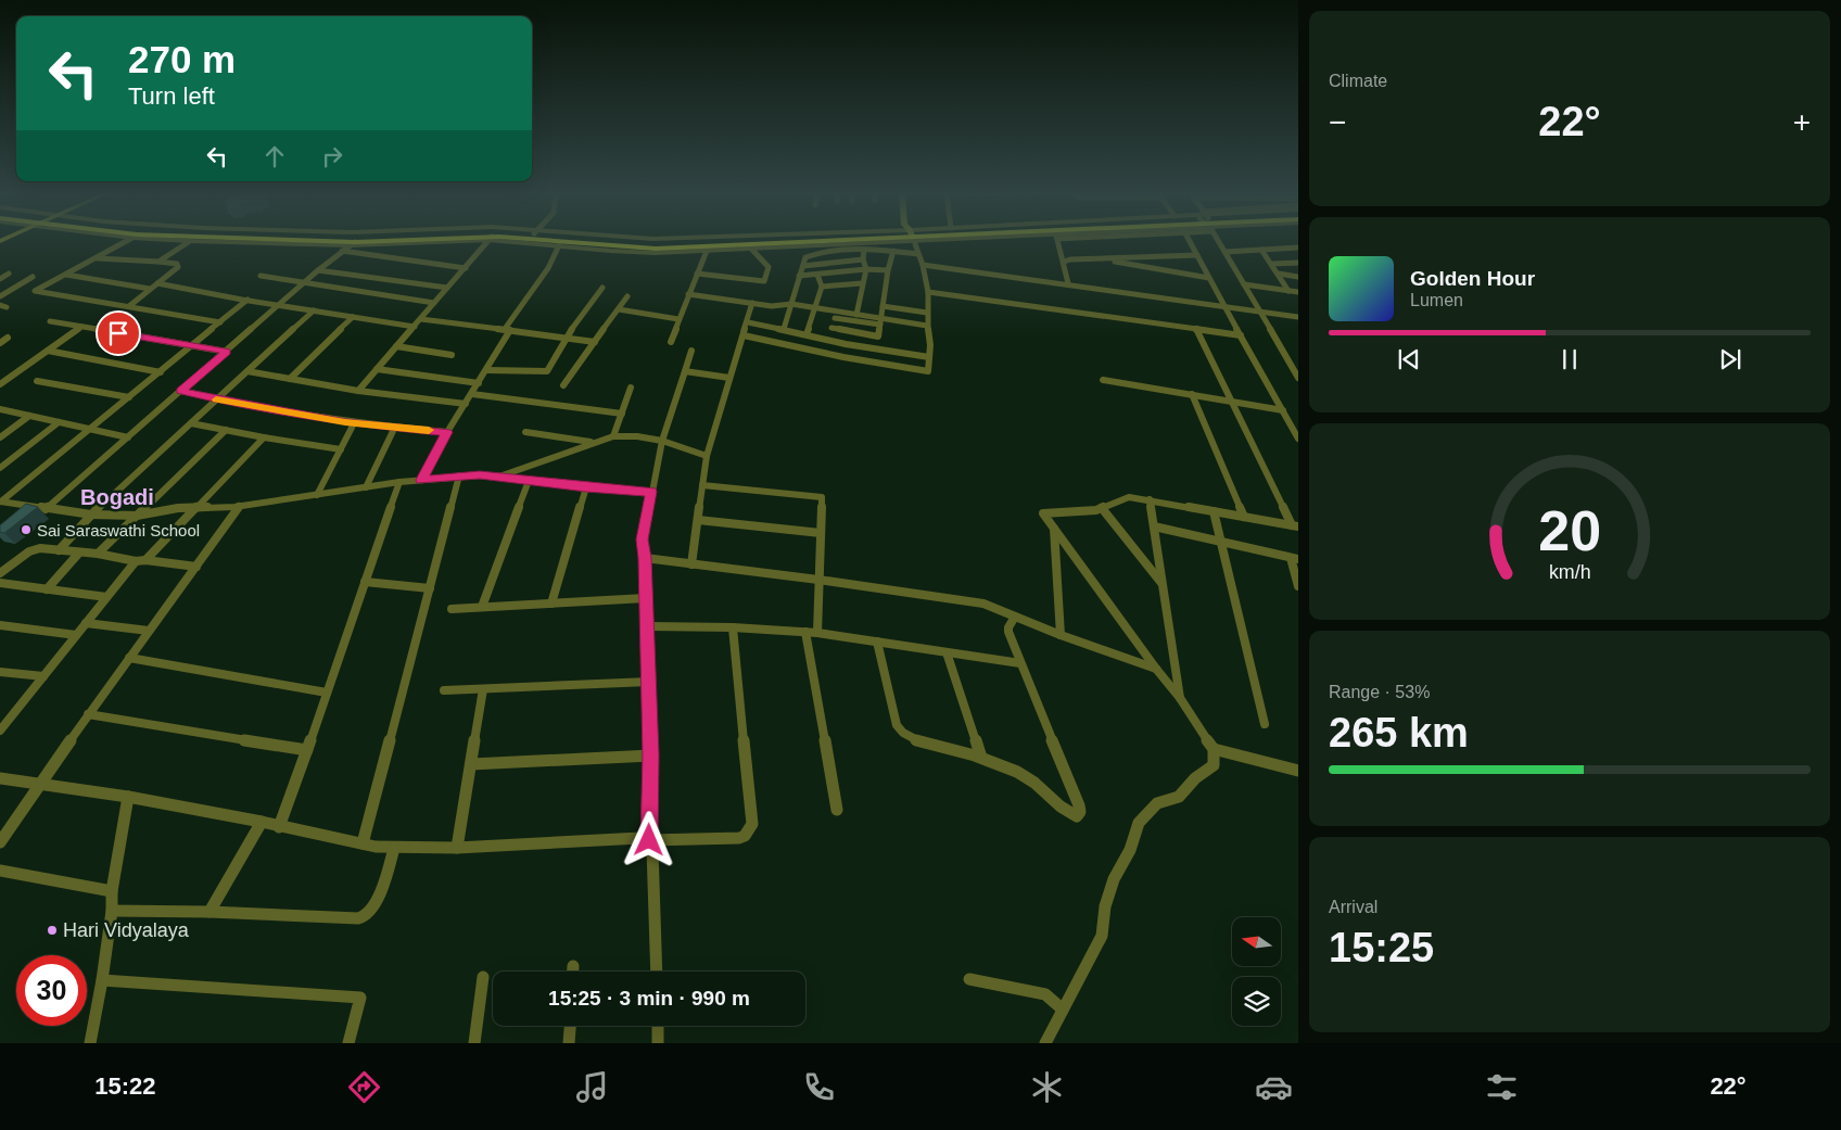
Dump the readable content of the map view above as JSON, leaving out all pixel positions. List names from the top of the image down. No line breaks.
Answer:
{"districts":["Bogadi"],"places":["Sai Saraswathi School","Hari Vidyalaya"],"north":"left","page":{"tile":["Climate",["Range · 53%","265 km"],["Arrival","15:25"]],"turn":["270 m","Turn left"],"heat":["−","22°","+"],"song":["Golden Hour","Lumen"],"limit":"30","trip":"15:25 · 3 min · 990 m","tabs":["15:22","22°"],"gauge":["20","km/h"]}}
